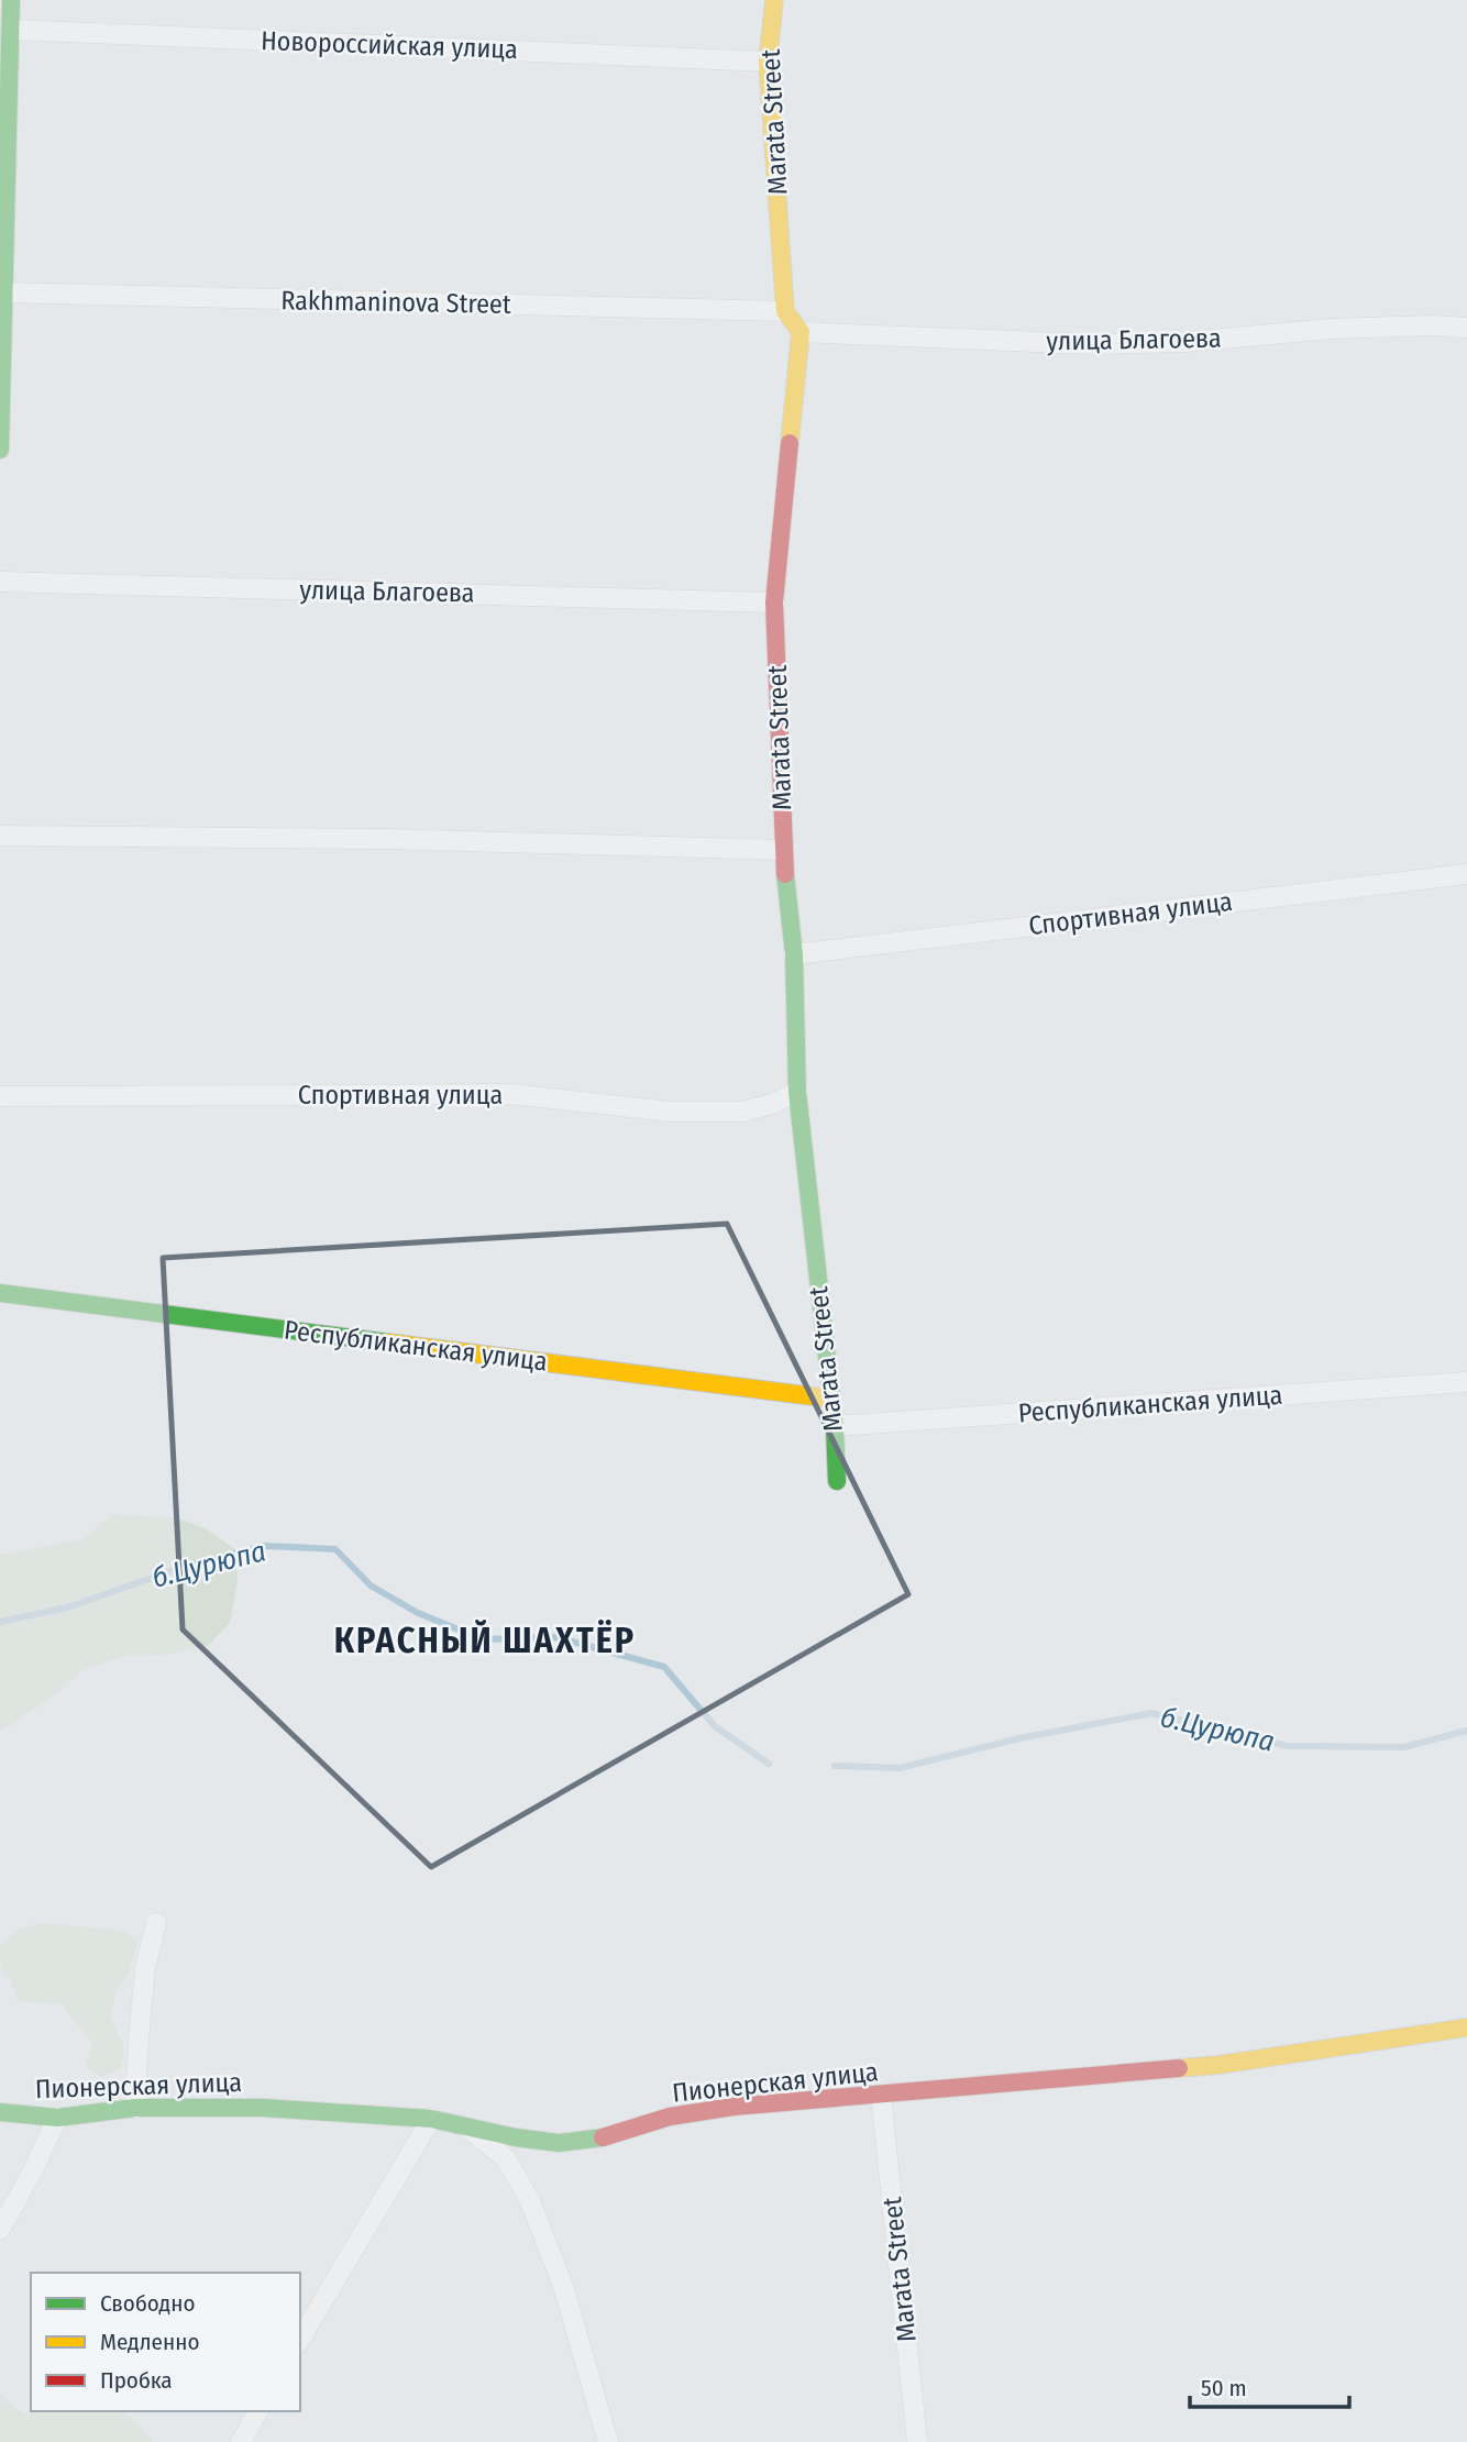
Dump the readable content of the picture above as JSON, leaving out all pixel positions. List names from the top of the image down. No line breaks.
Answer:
{"streets":{"street":["Новороссийская улица","Marata Street","Rakhmaninova Street","улица Благоева","Спортивная улица","Республиканская улица","Пионерская улица"]},"crossings":[["Новороссийская улица","Marata Street"],["Marata Street","Rakhmaninova Street"],["Marata Street","улица Благоева"],["Marata Street","Спортивная улица"],["Marata Street","Республиканская улица"],["Marata Street","Пионерская улица"]],"districts":["КРАСНЫЙ ШАХТЁР"],"water":["б.Цурюпа"],"legend":["Свободно","Медленно","Пробка"],"scale_bar":"50 m"}
